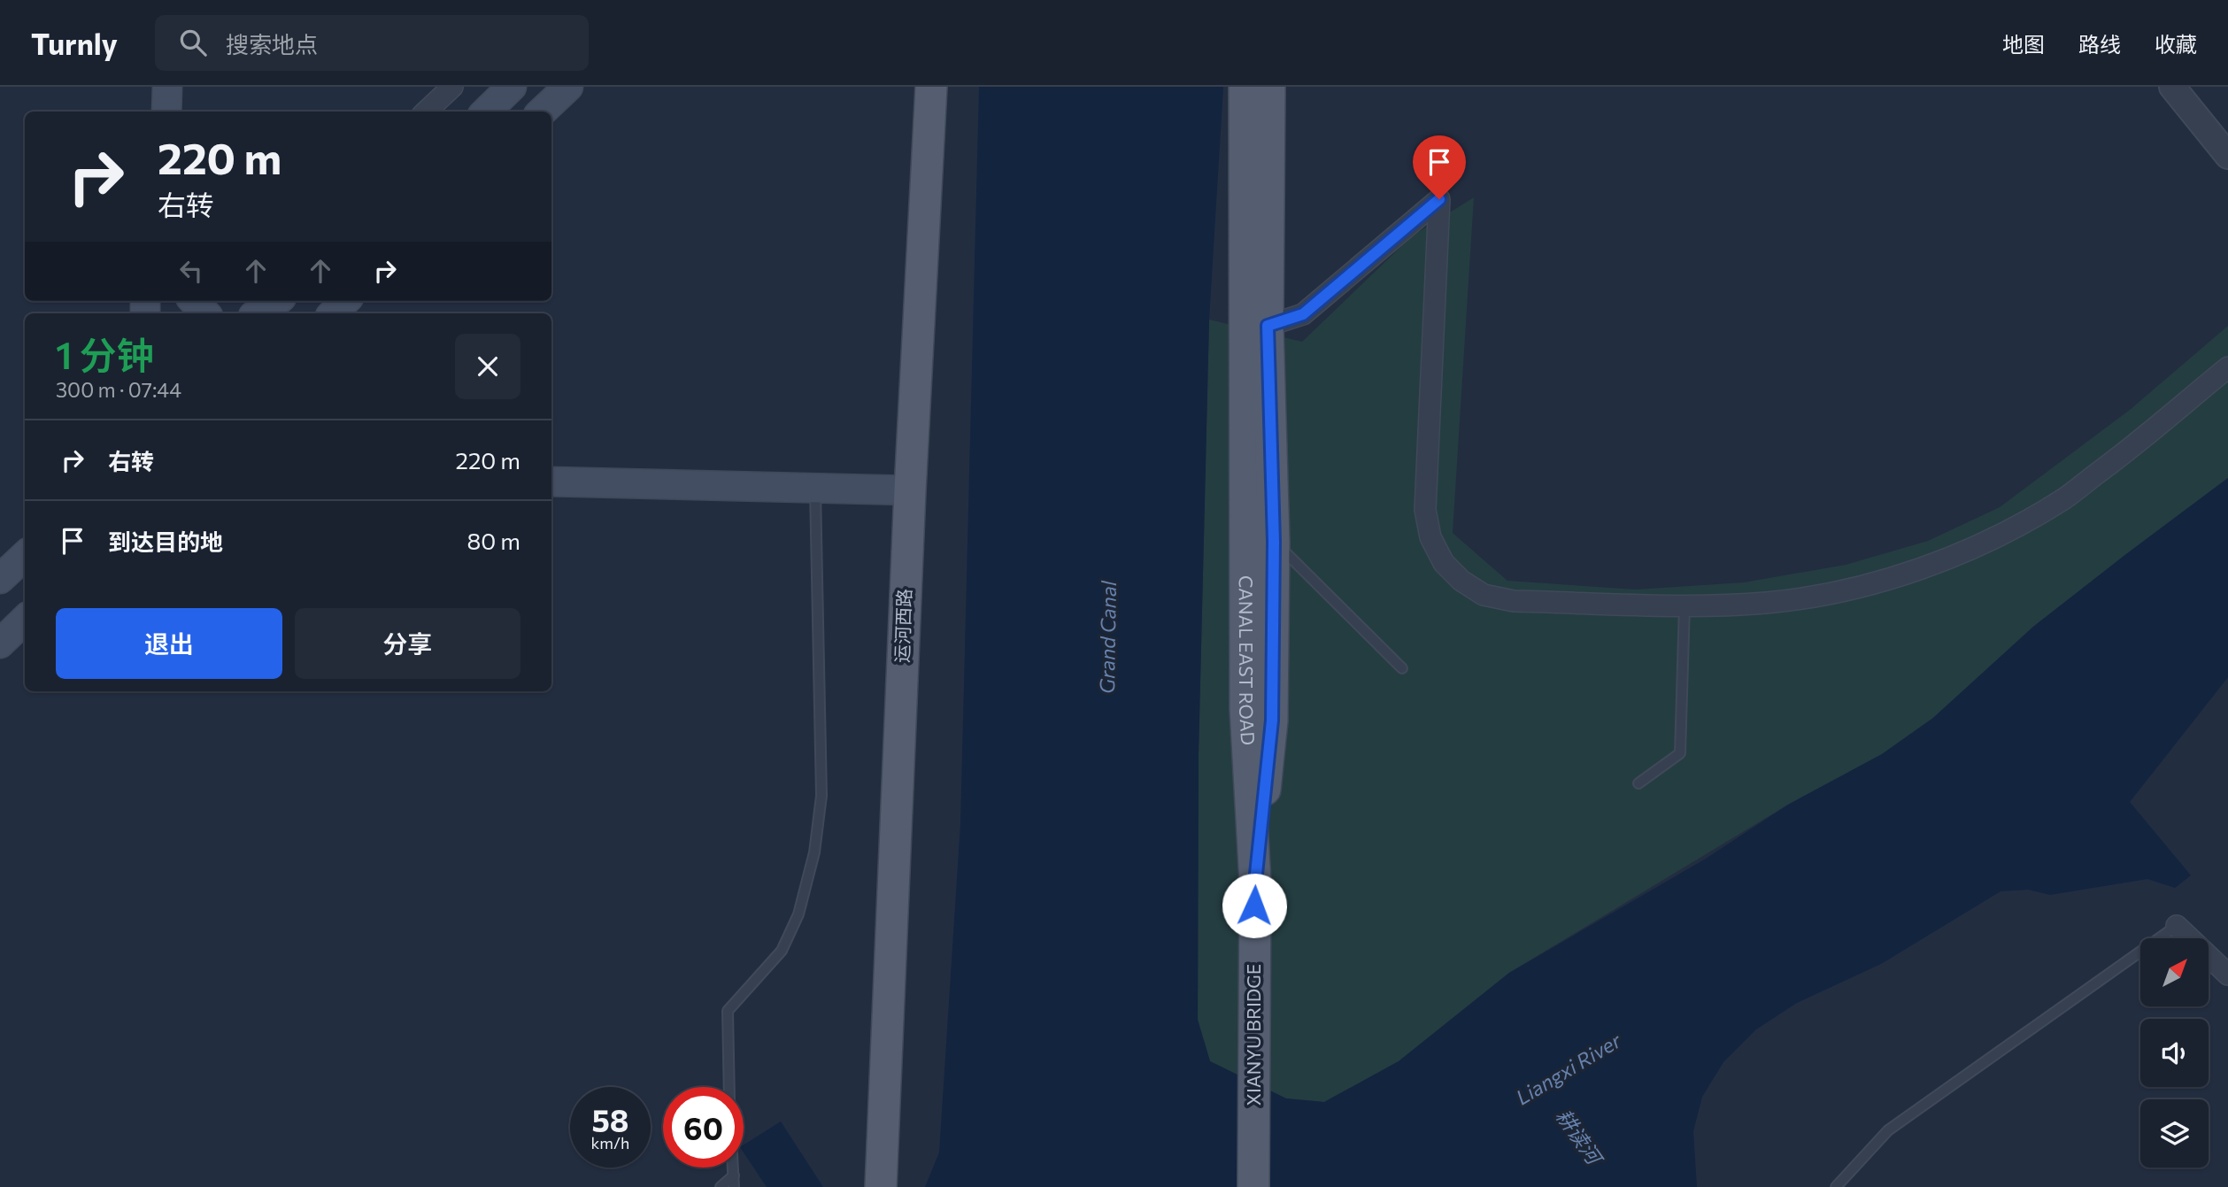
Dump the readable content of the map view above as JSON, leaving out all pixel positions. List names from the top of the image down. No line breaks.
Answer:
{"streets":{"main road":["运河西路","CANAL EAST ROAD","XIANYU BRIDGE"]},"crossings":[["CANAL EAST ROAD","XIANYU BRIDGE"]],"water":["Grand Canal","Liangxi River","耕读河"],"north":"top right","page":{"header":"Turnly","search":"搜索地点","nav":["地图","路线","收藏"],"turn":["220 m","右转"],"heading":["1 分钟","300 m · 07:44"],"list":[{"name":"右转","value":"220 m"},{"name":"到达目的地","value":"80 m"}],"buttons":["退出","分享"],"speed":"58 km/h","limit":"60"}}
